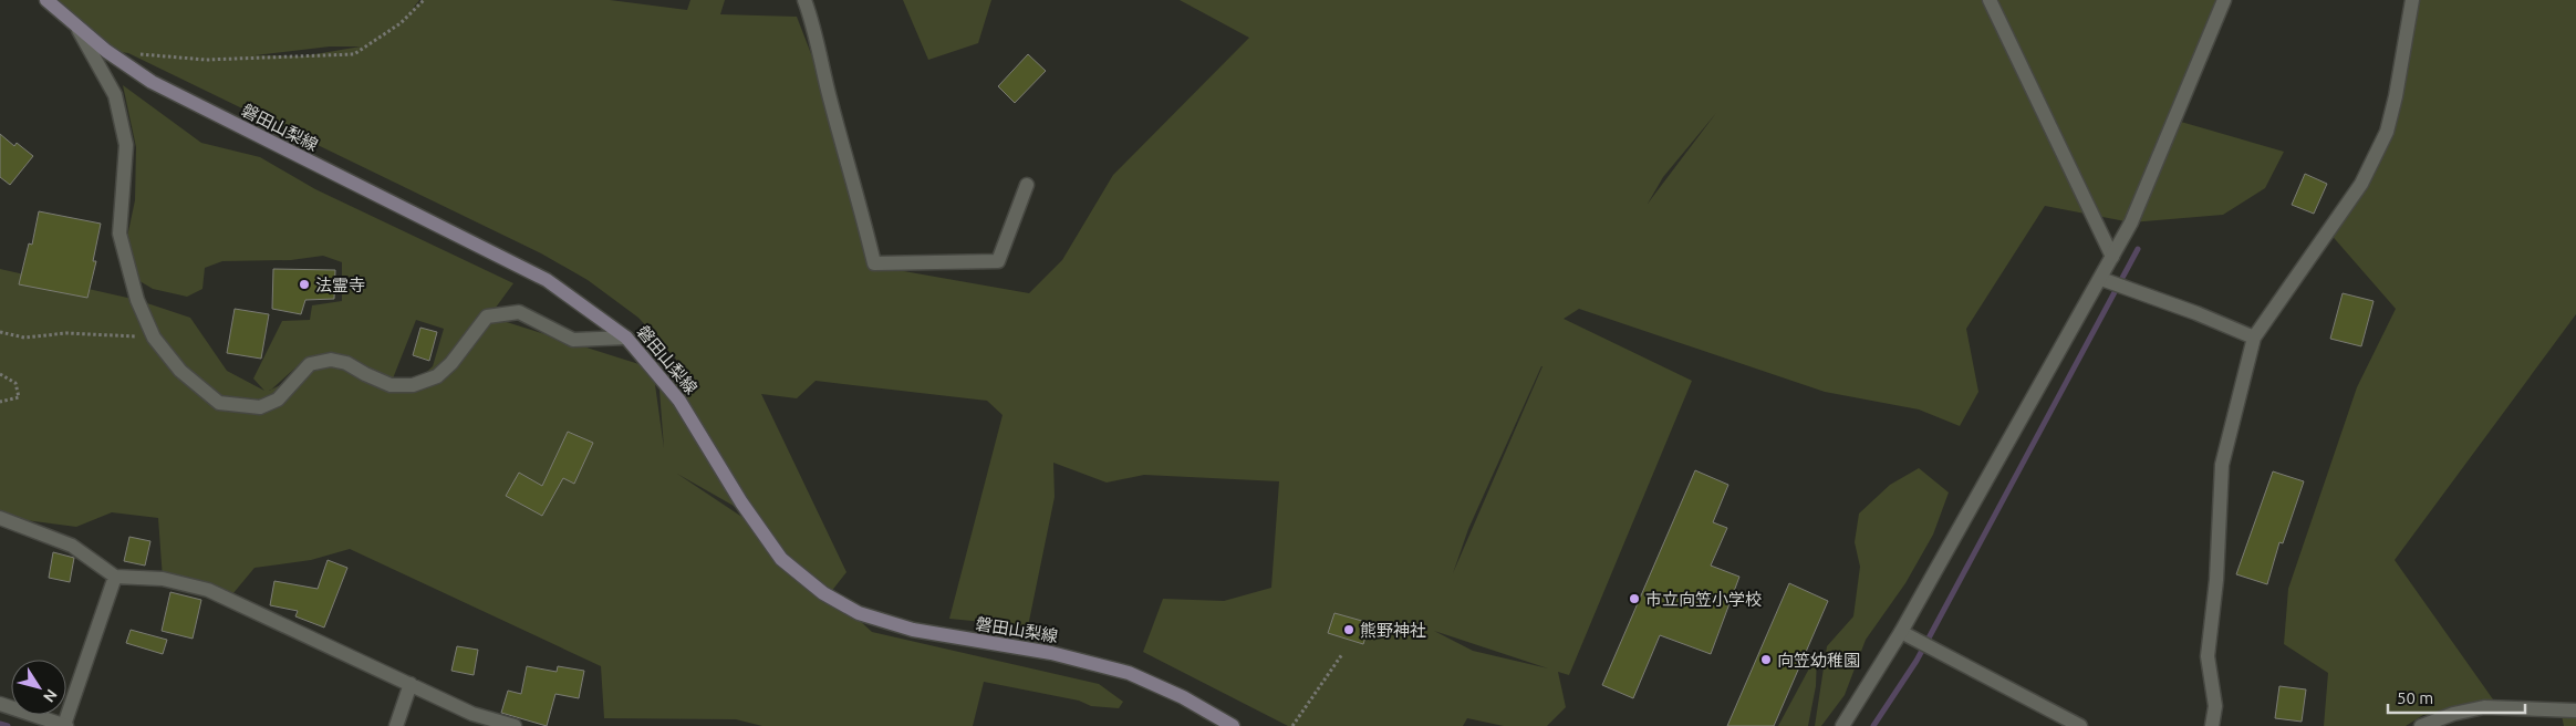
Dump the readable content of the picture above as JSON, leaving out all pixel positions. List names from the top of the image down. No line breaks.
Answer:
{"streets":{"main road":["磐田山梨線"]},"places":["法霊寺","市立向笠小学校","熊野神社","向笠幼稚園"],"scale_bar":"50 m","north":"bottom right"}
